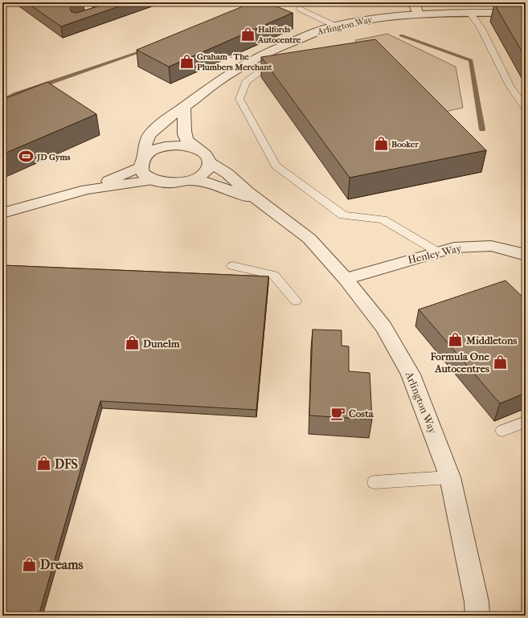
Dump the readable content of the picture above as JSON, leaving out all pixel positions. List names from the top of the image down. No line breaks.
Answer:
{"streets":{"street":["Arlington Way","Henley Way"]},"crossings":[["Arlington Way","Henley Way"]],"places":{"shop":["Halfords Autocentre","Graham - The Plumbers Merchant","Booker","Middletons","Dunelm","Formula One Autocentres","DFS","Dreams"],"sports":["JD Gyms"],"cafe":["Costa"]}}
